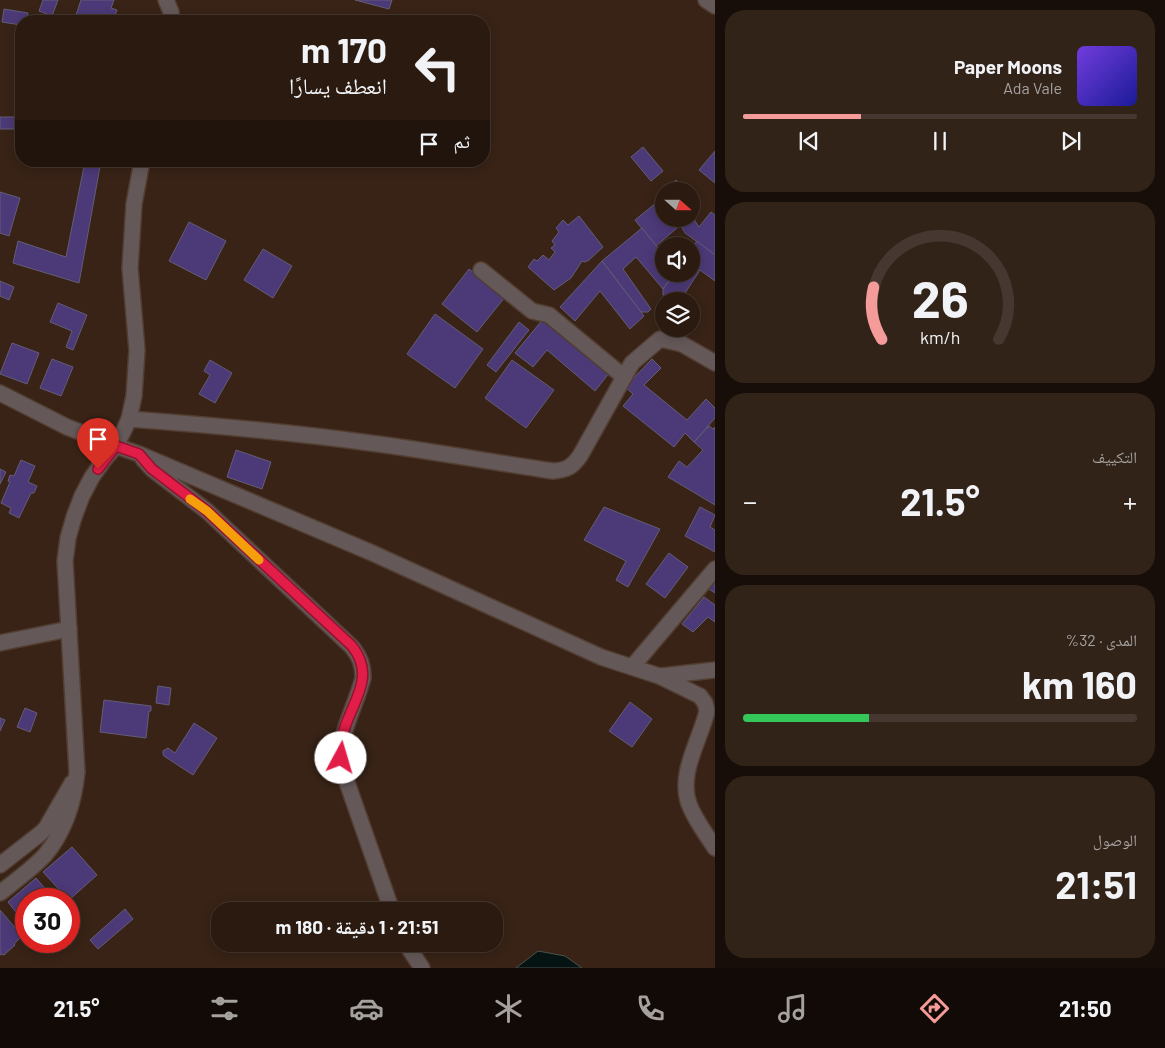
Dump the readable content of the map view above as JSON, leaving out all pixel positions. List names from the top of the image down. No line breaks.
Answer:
{"north":"right","page":{"turn":["170 m","انعطف يسارًا"],"song":["Paper Moons","Ada Vale"],"then":"ثم","tile":["التكييف",["المدى · 32%","160 km"],["الوصول","21:51"]],"heat":["−","21.5°","+"],"limit":"30","trip":"21:51 · 1 دقيقة · 180 m","tabs":["21:50","21.5°"],"gauge":["26","km/h"]}}
